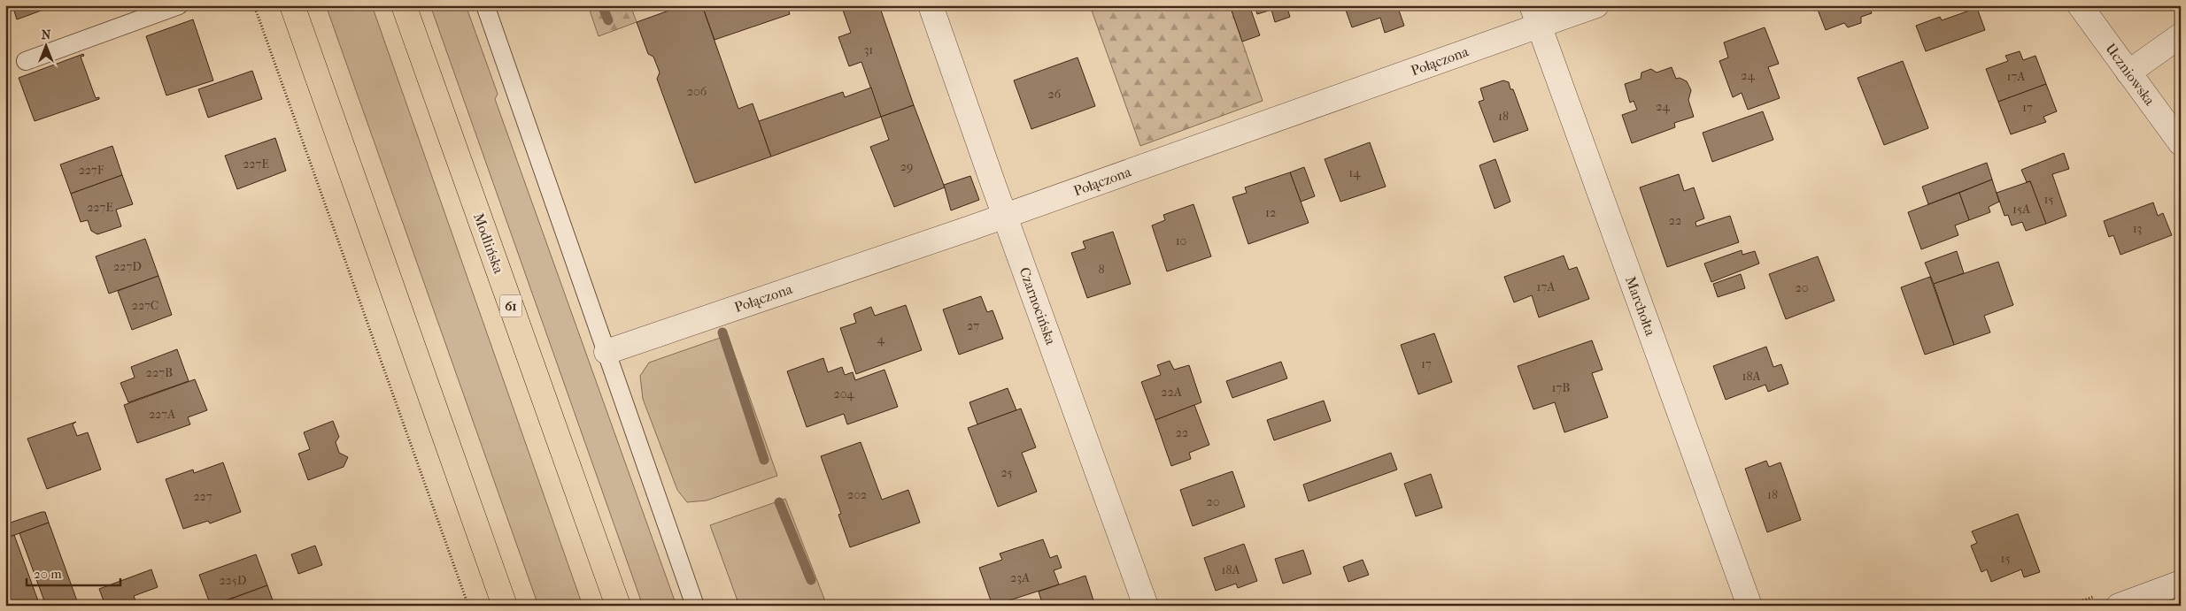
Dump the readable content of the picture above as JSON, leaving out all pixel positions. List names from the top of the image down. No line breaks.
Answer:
{"streets":{"main road":["Modlińska","61"],"street":["Połączona","Uczniowska","Czarnocińska","Marchołta"]},"crossings":[["Połączona","Czarnocińska"],["Połączona","Marchołta"]],"house_numbers":["31","24","17A","206","26","24","17","18","227E","29","227F","14","15","227E","15A","12","22","13","10","227D","8","17A","20","227C","27","4","17","227B","18A","17B","22A","204","227A","22","25","202","18","227","20","15","18A","23A","225D"],"scale_bar":"20 m","north":"top"}
